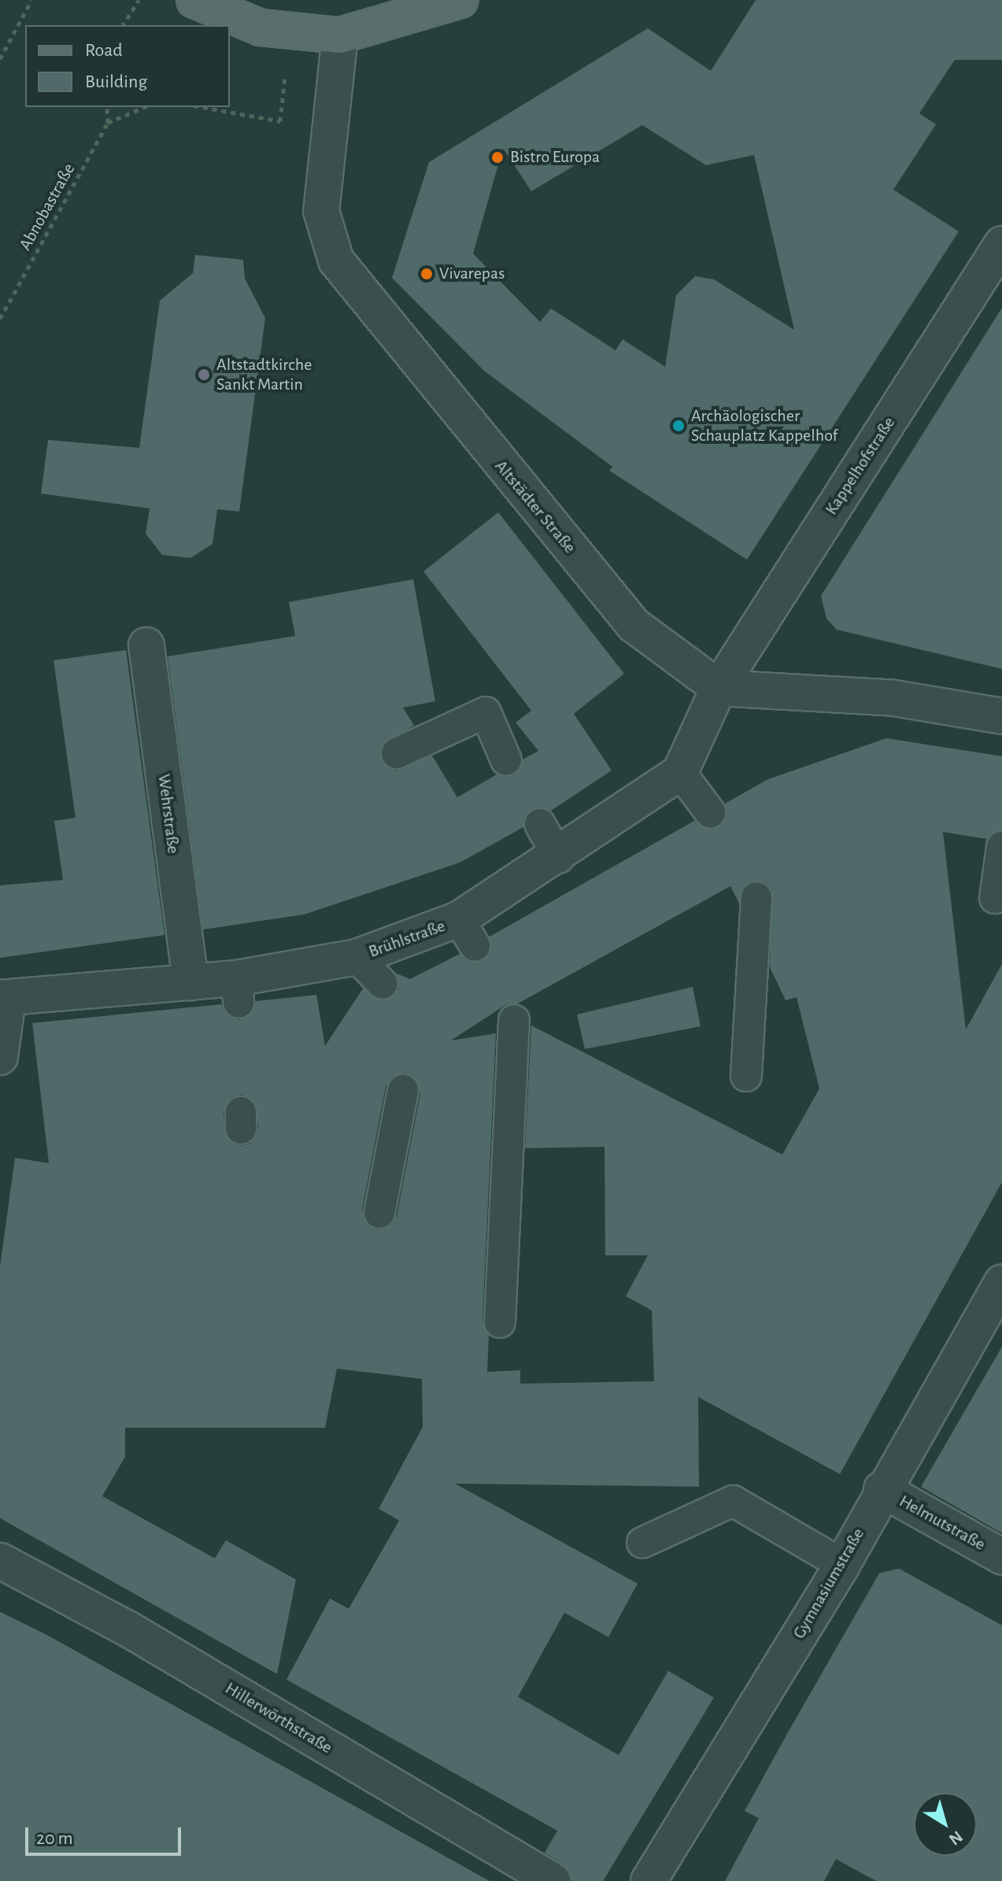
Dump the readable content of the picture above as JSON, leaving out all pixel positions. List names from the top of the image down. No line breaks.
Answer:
{"streets":{"street":["Kappelhofstraße","Altstädter Straße","Wehrstraße","Brühlstraße","Helmutstraße","Gymnasiumstraße","Hillerwörthstraße"],"path":["Abnobastraße"]},"crossings":[["Kappelhofstraße","Altstädter Straße"],["Wehrstraße","Brühlstraße"],["Helmutstraße","Gymnasiumstraße"]],"places":["Bistro Europa","Vivarepas","Altstadtkirche Sankt Martin","Archäologischer Schauplatz Kappelhof"],"legend":["Road","Building"],"scale_bar":"20 m","north":"bottom right"}
